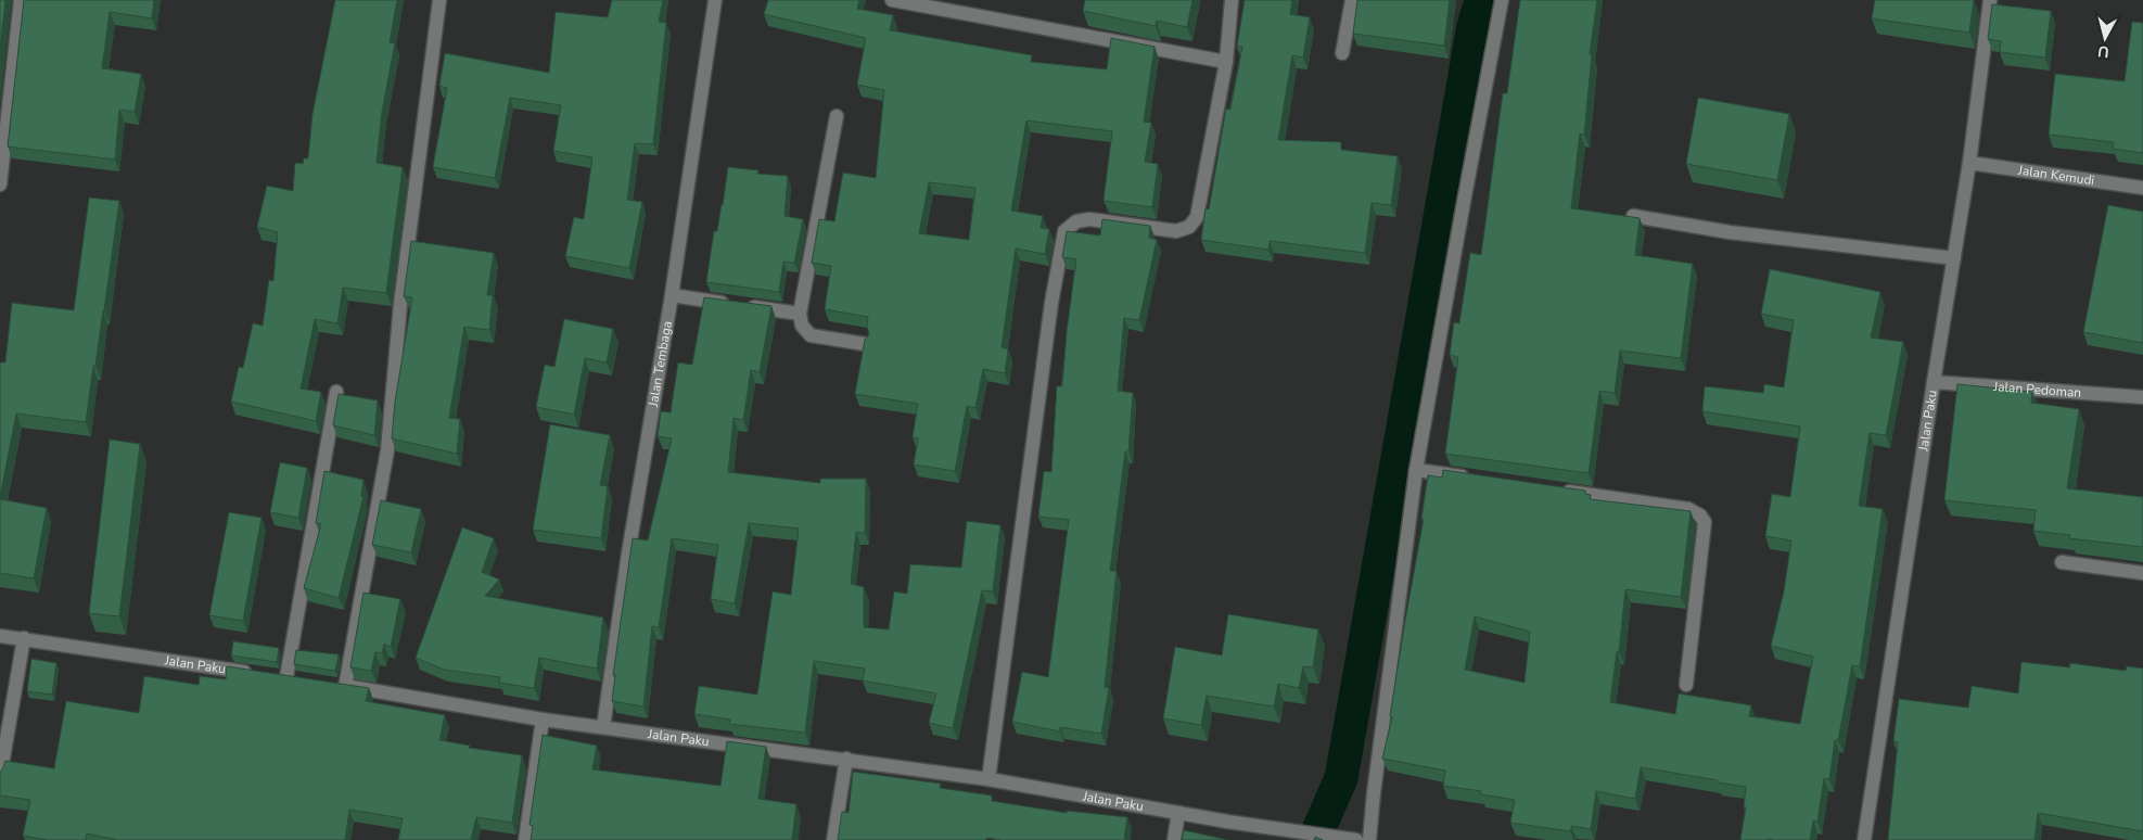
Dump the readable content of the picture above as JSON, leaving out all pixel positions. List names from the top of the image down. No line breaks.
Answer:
{"streets":{"street":["Jalan Kemudi","Jalan Tembaga","Jalan Pedoman","Jalan Paku"]},"crossings":[["Jalan Kemudi","Jalan Paku"],["Jalan Tembaga","Jalan Paku"],["Jalan Pedoman","Jalan Paku"]],"north":"bottom"}
